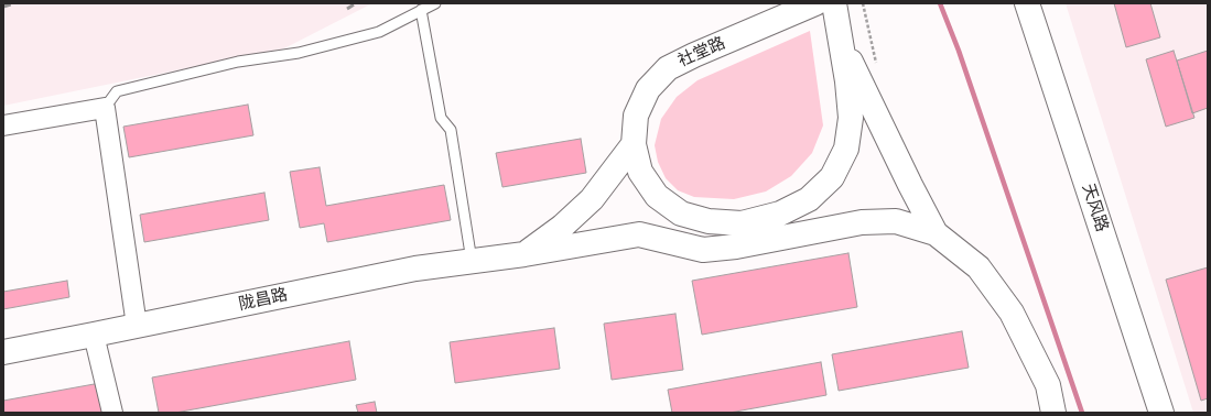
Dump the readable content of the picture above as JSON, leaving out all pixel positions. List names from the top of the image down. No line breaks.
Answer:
{"streets":{"main road":["社堂路","天风路","陇昌路"]}}
